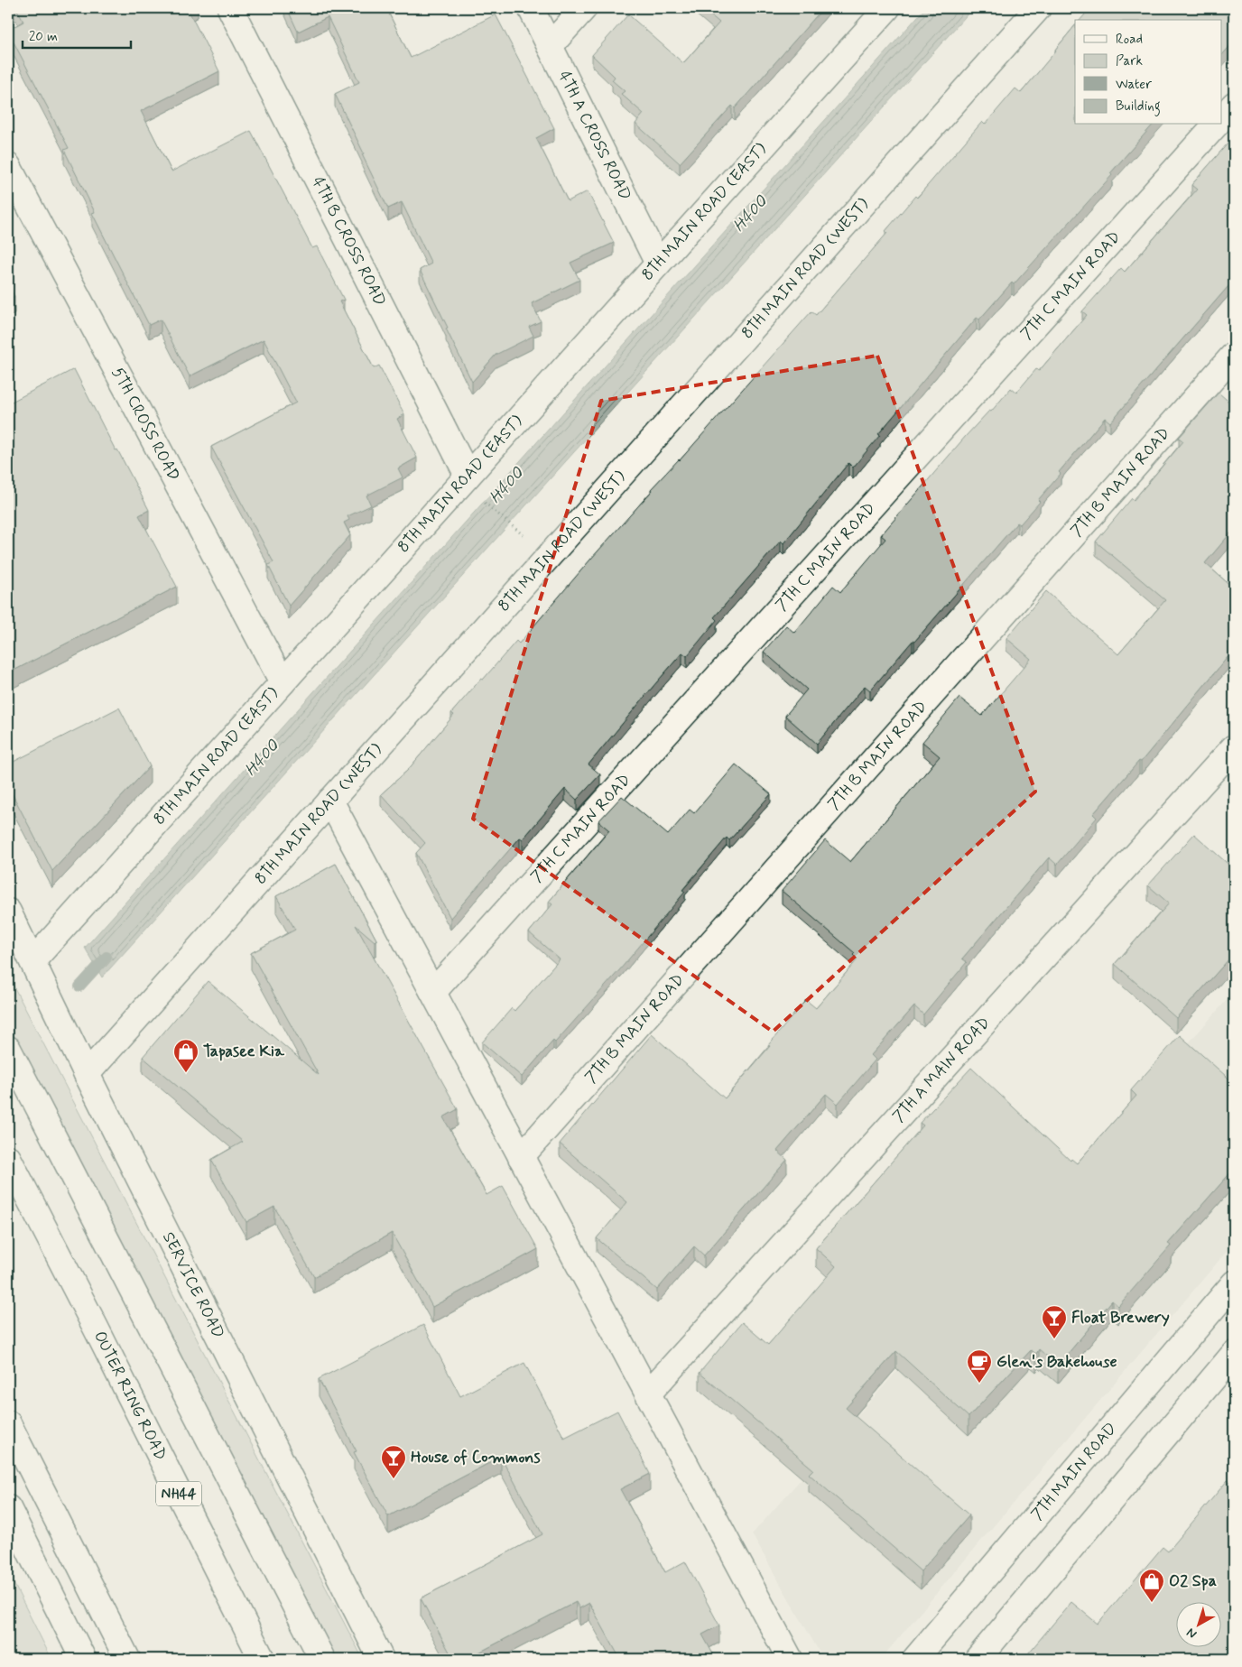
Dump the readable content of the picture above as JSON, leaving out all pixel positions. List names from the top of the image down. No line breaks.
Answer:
{"streets":{"main road":["4TH A CROSS ROAD","8TH MAIN ROAD (EAST)","4TH B CROSS ROAD","8TH MAIN ROAD (WEST)","7TH C MAIN ROAD","5TH CROSS ROAD","7TH B MAIN ROAD","7TH A MAIN ROAD","SERVICE ROAD","OUTER RING ROAD","7TH MAIN ROAD","NH44"]},"crossings":[["4TH A CROSS ROAD","8TH MAIN ROAD (EAST)"],["8TH MAIN ROAD (EAST)","4TH B CROSS ROAD"],["8TH MAIN ROAD (EAST)","5TH CROSS ROAD"],["8TH MAIN ROAD (EAST)","SERVICE ROAD"],["8TH MAIN ROAD (WEST)","SERVICE ROAD"]],"water":["H400"],"places":{"shop":["Tapasee Kia","O2 Spa"],"bar":["Float Brewery","House of Commons"],"cafe":["Glen's Bakehouse"]},"legend":["Road","Park","Water","Building"],"scale_bar":"20 m","north":"bottom left"}
